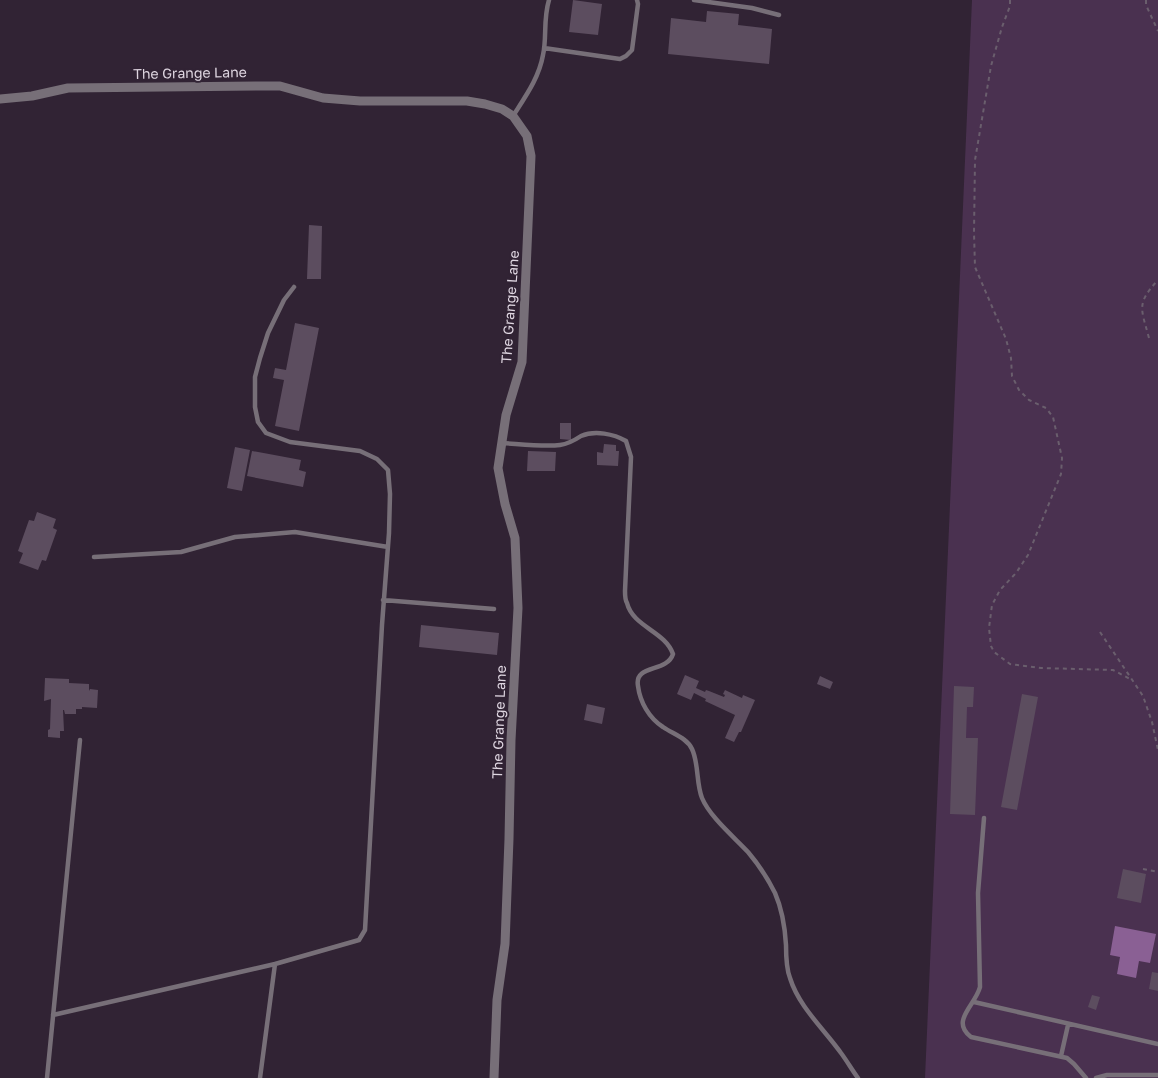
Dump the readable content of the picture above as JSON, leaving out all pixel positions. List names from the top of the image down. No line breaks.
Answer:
{"streets":{"street":["The Grange Lane"]}}
